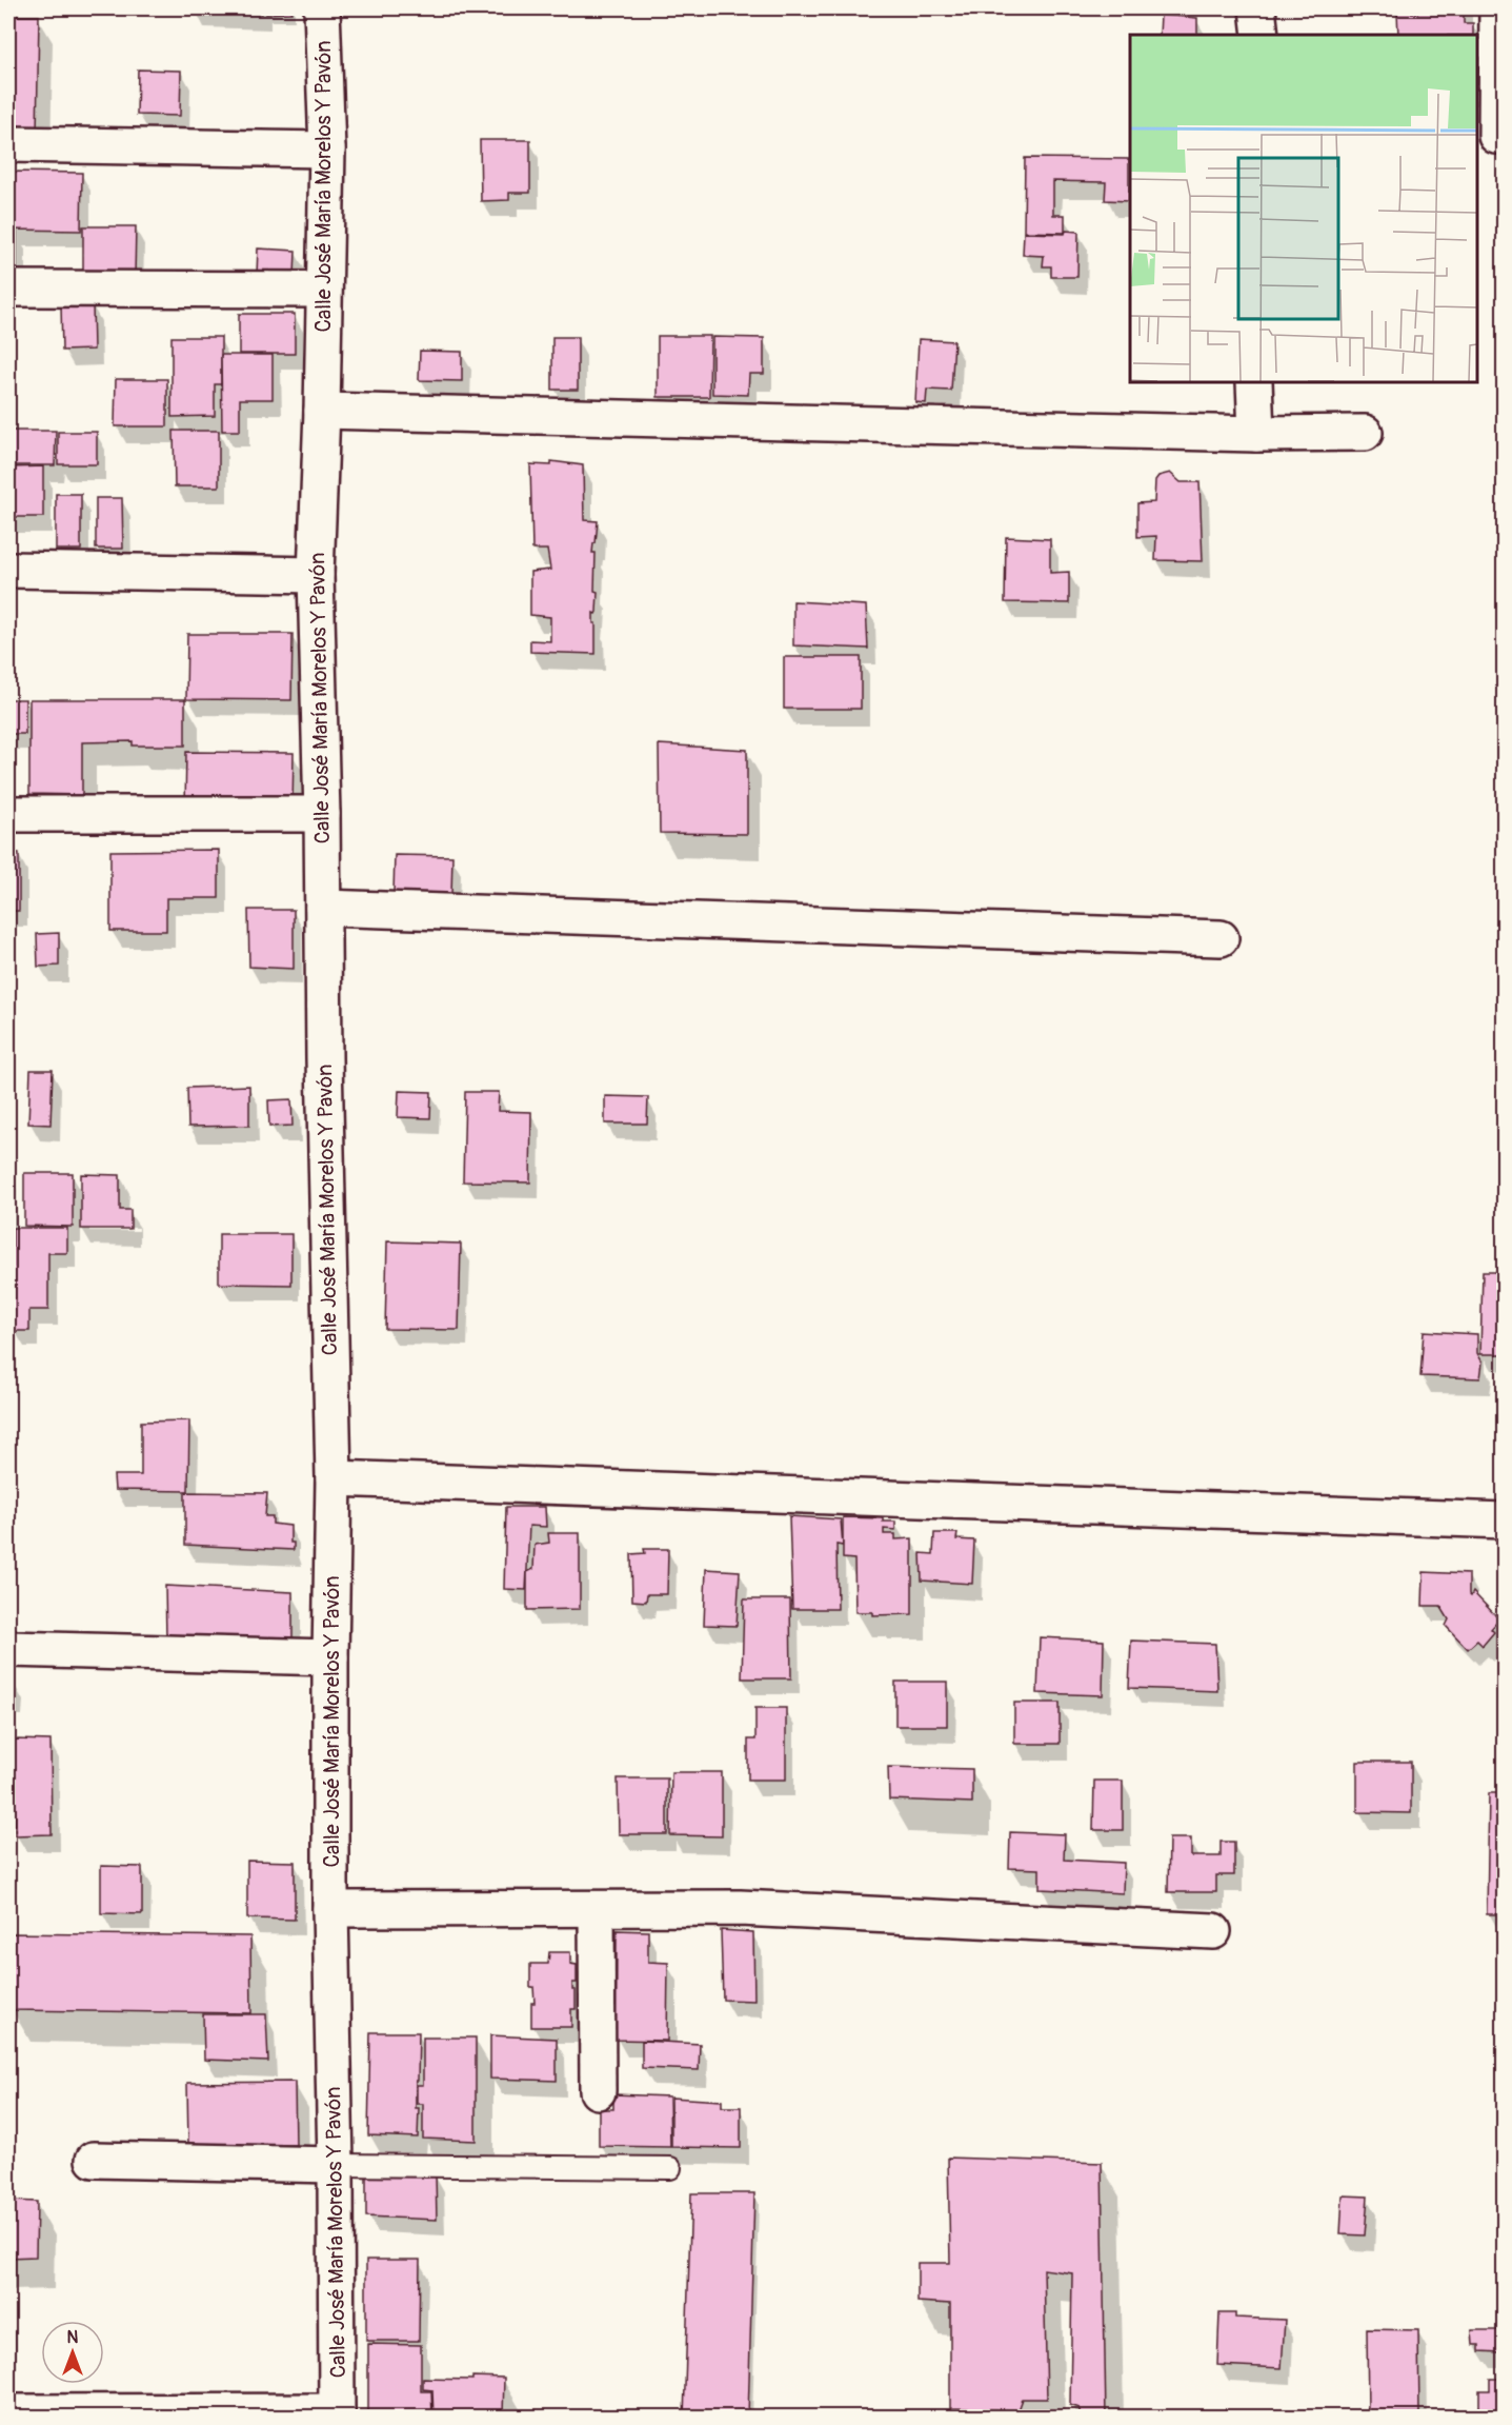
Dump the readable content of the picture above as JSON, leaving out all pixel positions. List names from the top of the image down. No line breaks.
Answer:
{"streets":{"street":["Calle José María Morelos Y Pavón"]},"north":"top"}
